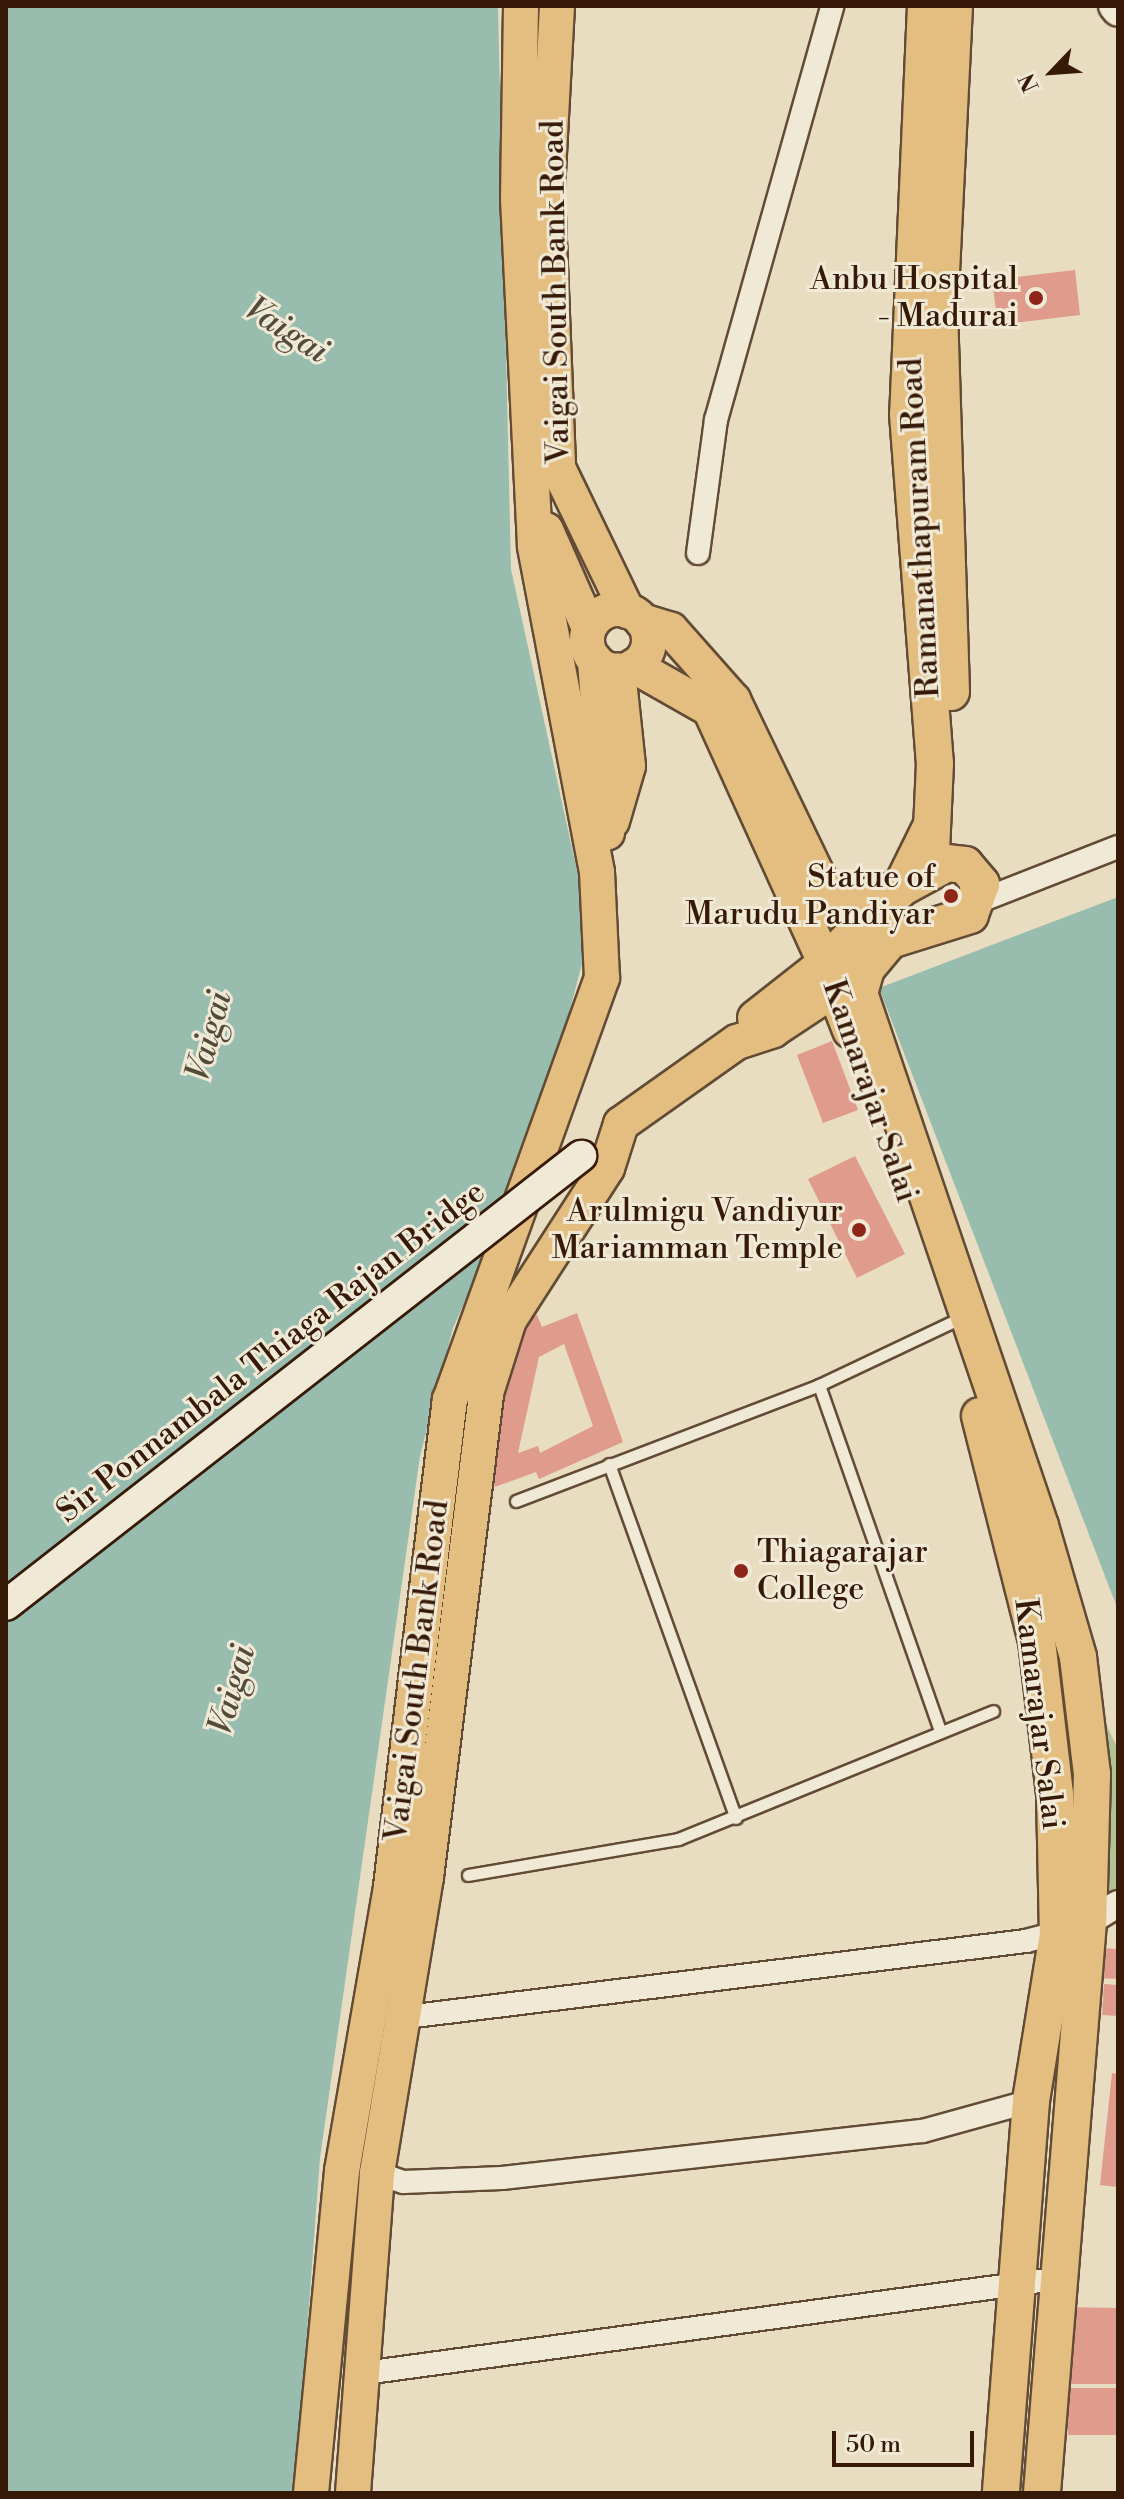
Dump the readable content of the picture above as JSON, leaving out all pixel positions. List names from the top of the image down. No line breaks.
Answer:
{"streets":{"highway":["Ramanathapuram Road","Kamarajar Salai"],"main road":["Vaigai South Bank Road","Sir Ponnambala Thiaga Rajan Bridge"]},"crossings":[["Vaigai South Bank Road","Sir Ponnambala Thiaga Rajan Bridge"]],"water":["Vaigai"],"places":["Anbu Hospital - Madurai","Statue of Marudu Pandiyar","Arulmigu Vandiyur Mariamman Temple","Thiagarajar College"],"scale_bar":"50 m","north":"bottom left"}
